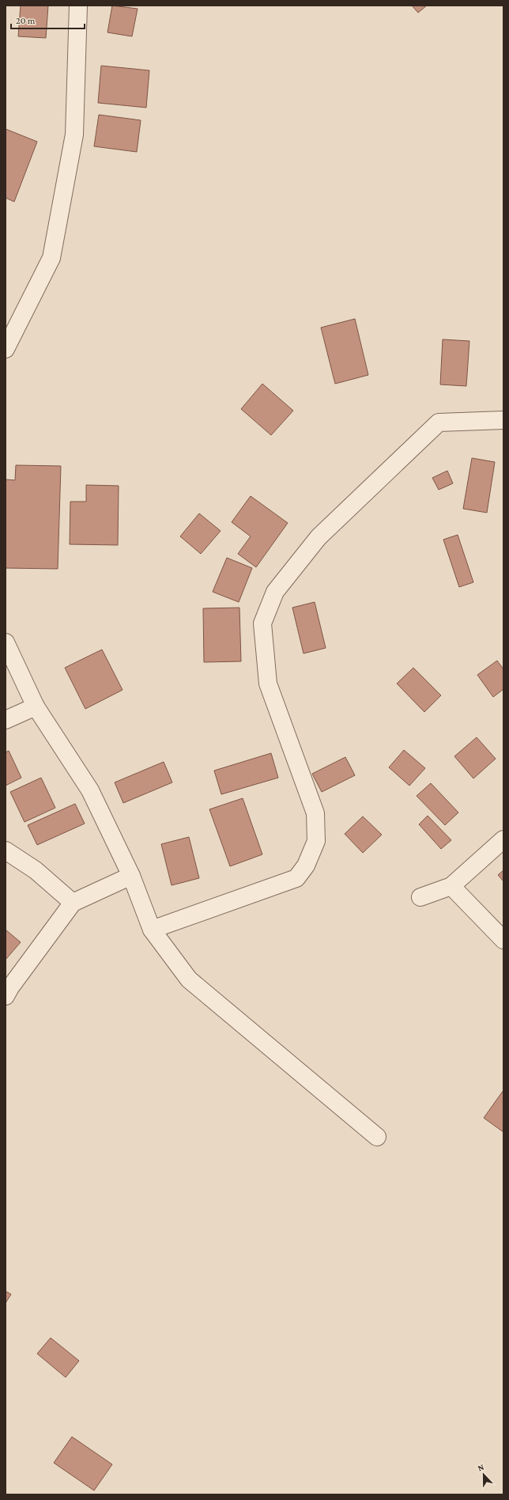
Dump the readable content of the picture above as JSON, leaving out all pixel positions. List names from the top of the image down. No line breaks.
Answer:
{"scale_bar":"20 m","north":"top"}
